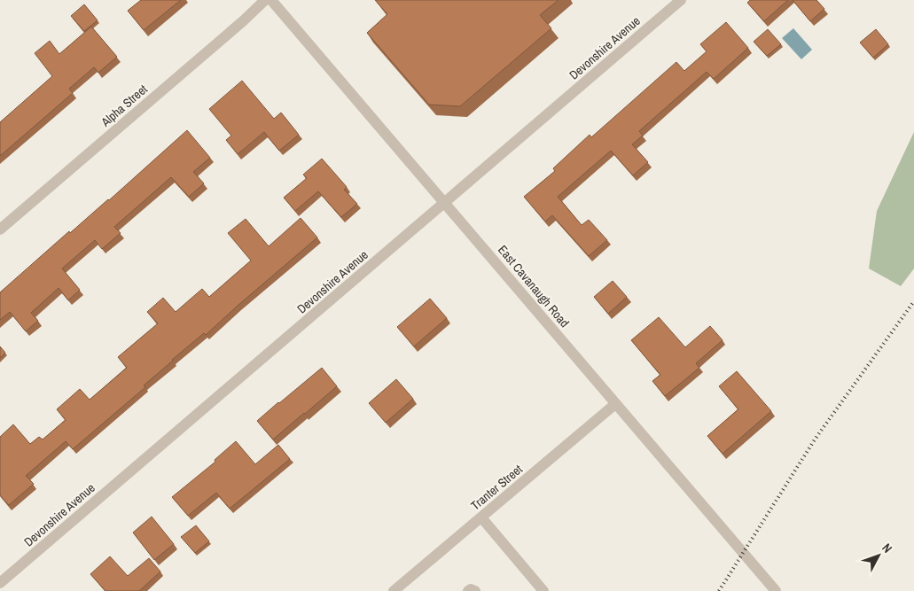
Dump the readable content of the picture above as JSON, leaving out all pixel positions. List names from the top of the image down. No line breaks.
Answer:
{"streets":{"street":["Devonshire Avenue","Alpha Street","East Cavanaugh Road","Tranter Street"]},"crossings":[["Devonshire Avenue","East Cavanaugh Road"],["East Cavanaugh Road","Tranter Street"]],"north":"top right"}
